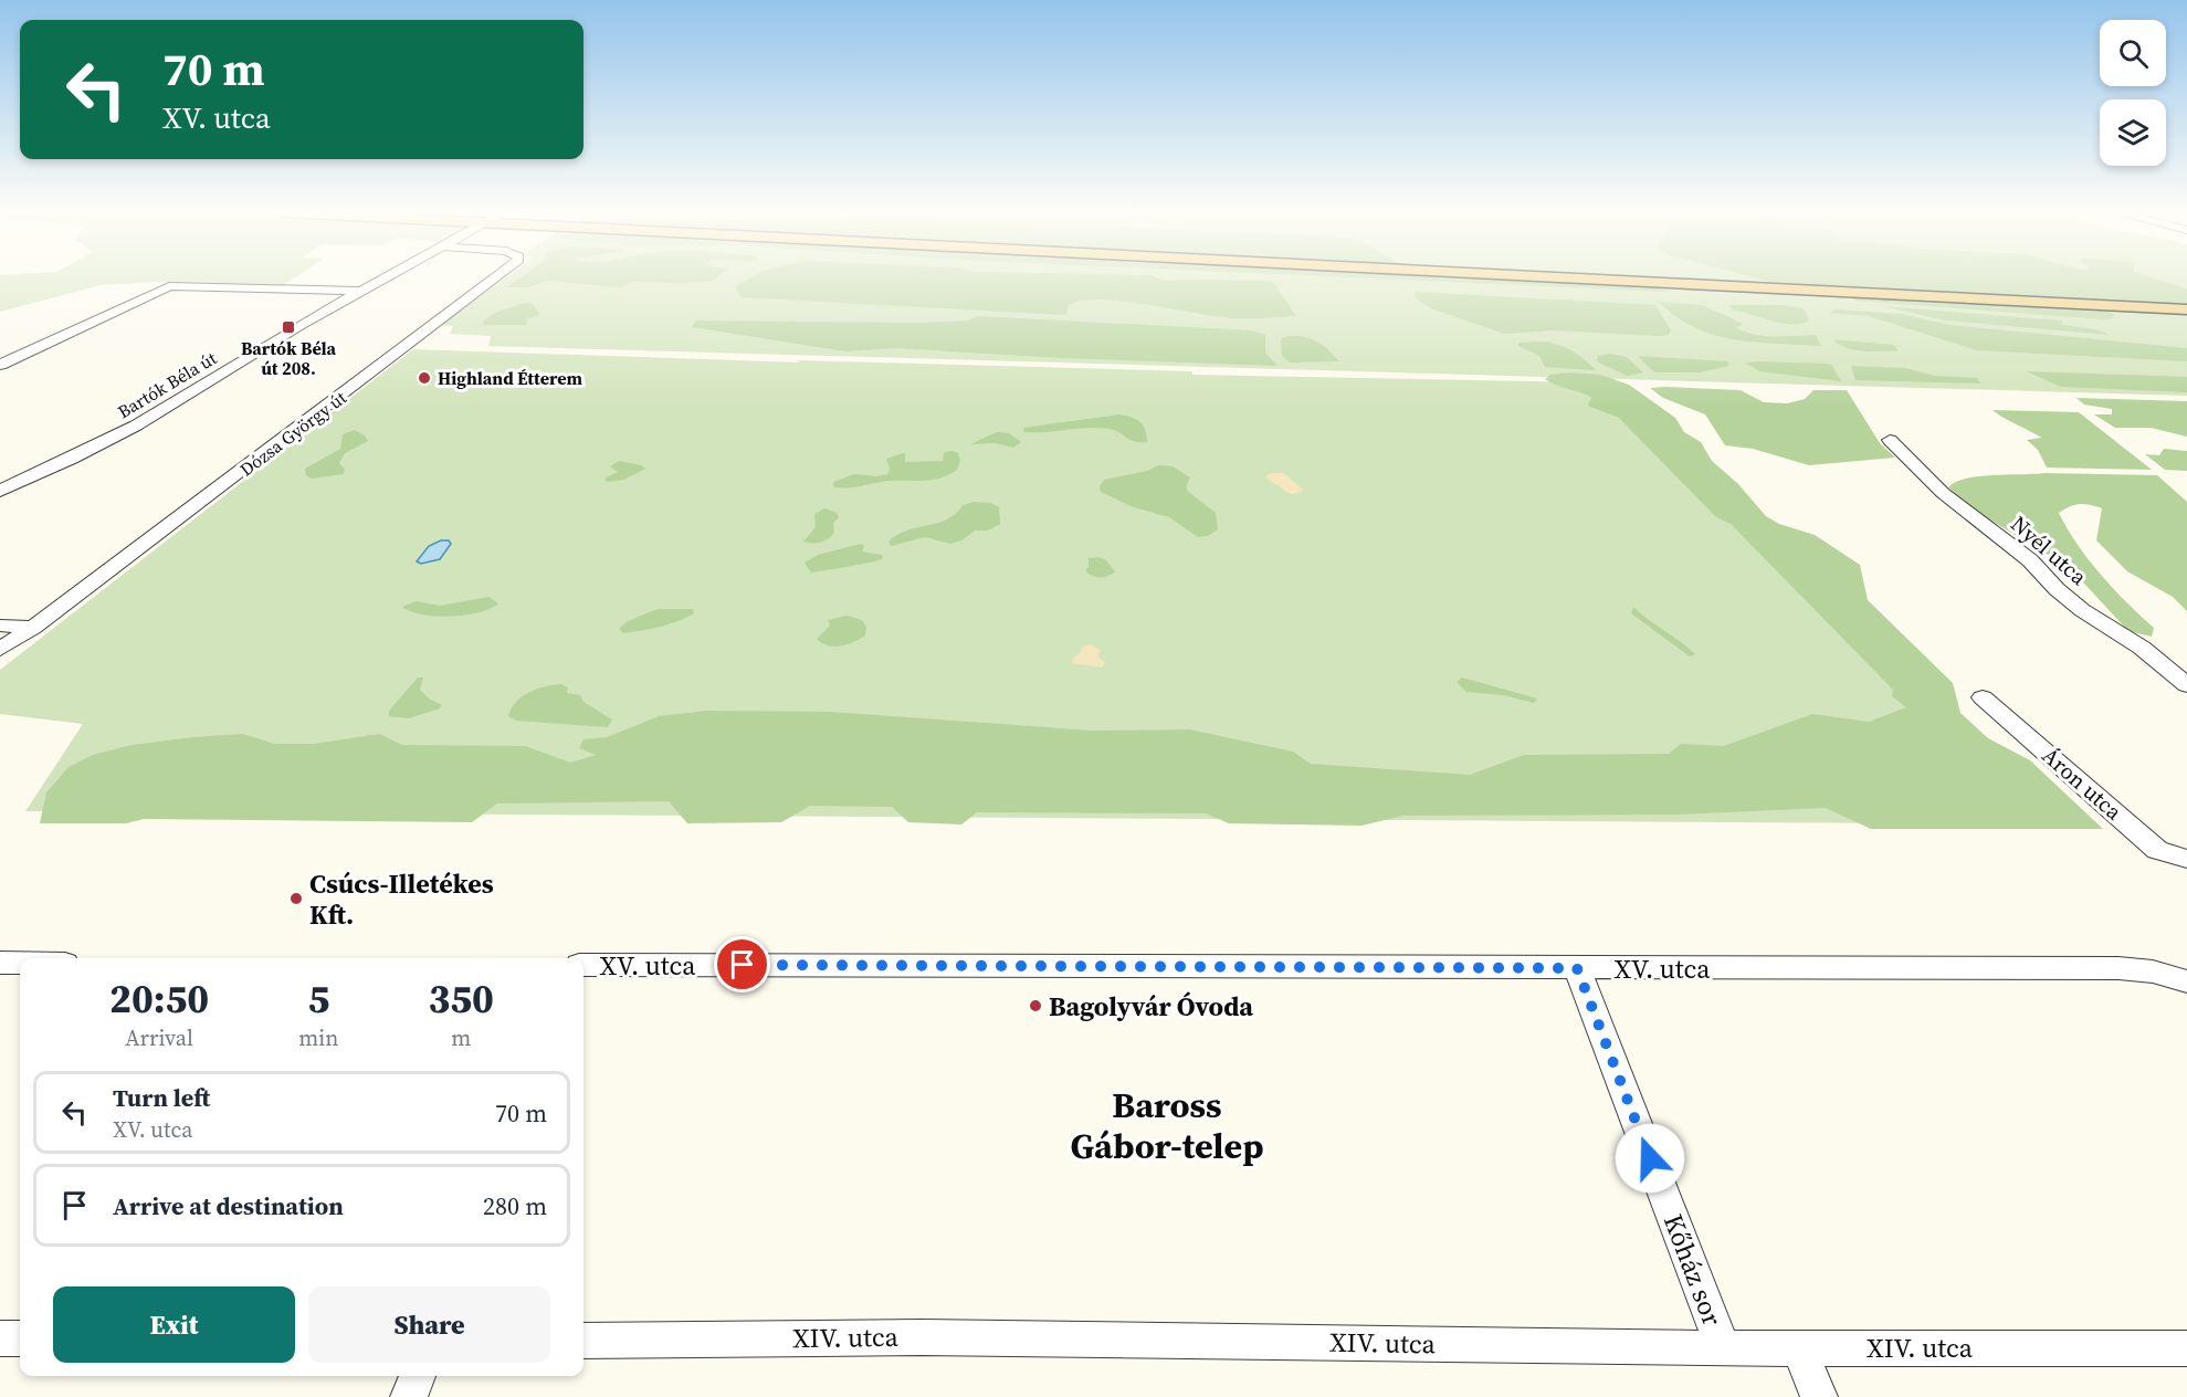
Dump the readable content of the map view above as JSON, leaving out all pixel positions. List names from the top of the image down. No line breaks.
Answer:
{"streets":{"street":["Bartók Béla út","Dózsa György út","Nyél utca","Áron utca","XV. utca","Kőház sor","XIV. utca"]},"crossings":[["XV. utca","Kőház sor"],["Kőház sor","XIV. utca"]],"districts":["Baross Gábor-telep"],"places":{"transit":["Bartók Béla út 208."],"other":["Highland Étterem","Csúcs-Illetékes Kft.","Bagolyvár Óvoda"]},"page":{"turn":["70 m","XV. utca"],"eta":["20:50","Arrival","5","min","350","m"],"list":[{"name":"Turn left","note":"XV. utca","value":"70 m"},{"name":"Arrive at destination","value":"280 m"}],"buttons":["Exit","Share"]}}
